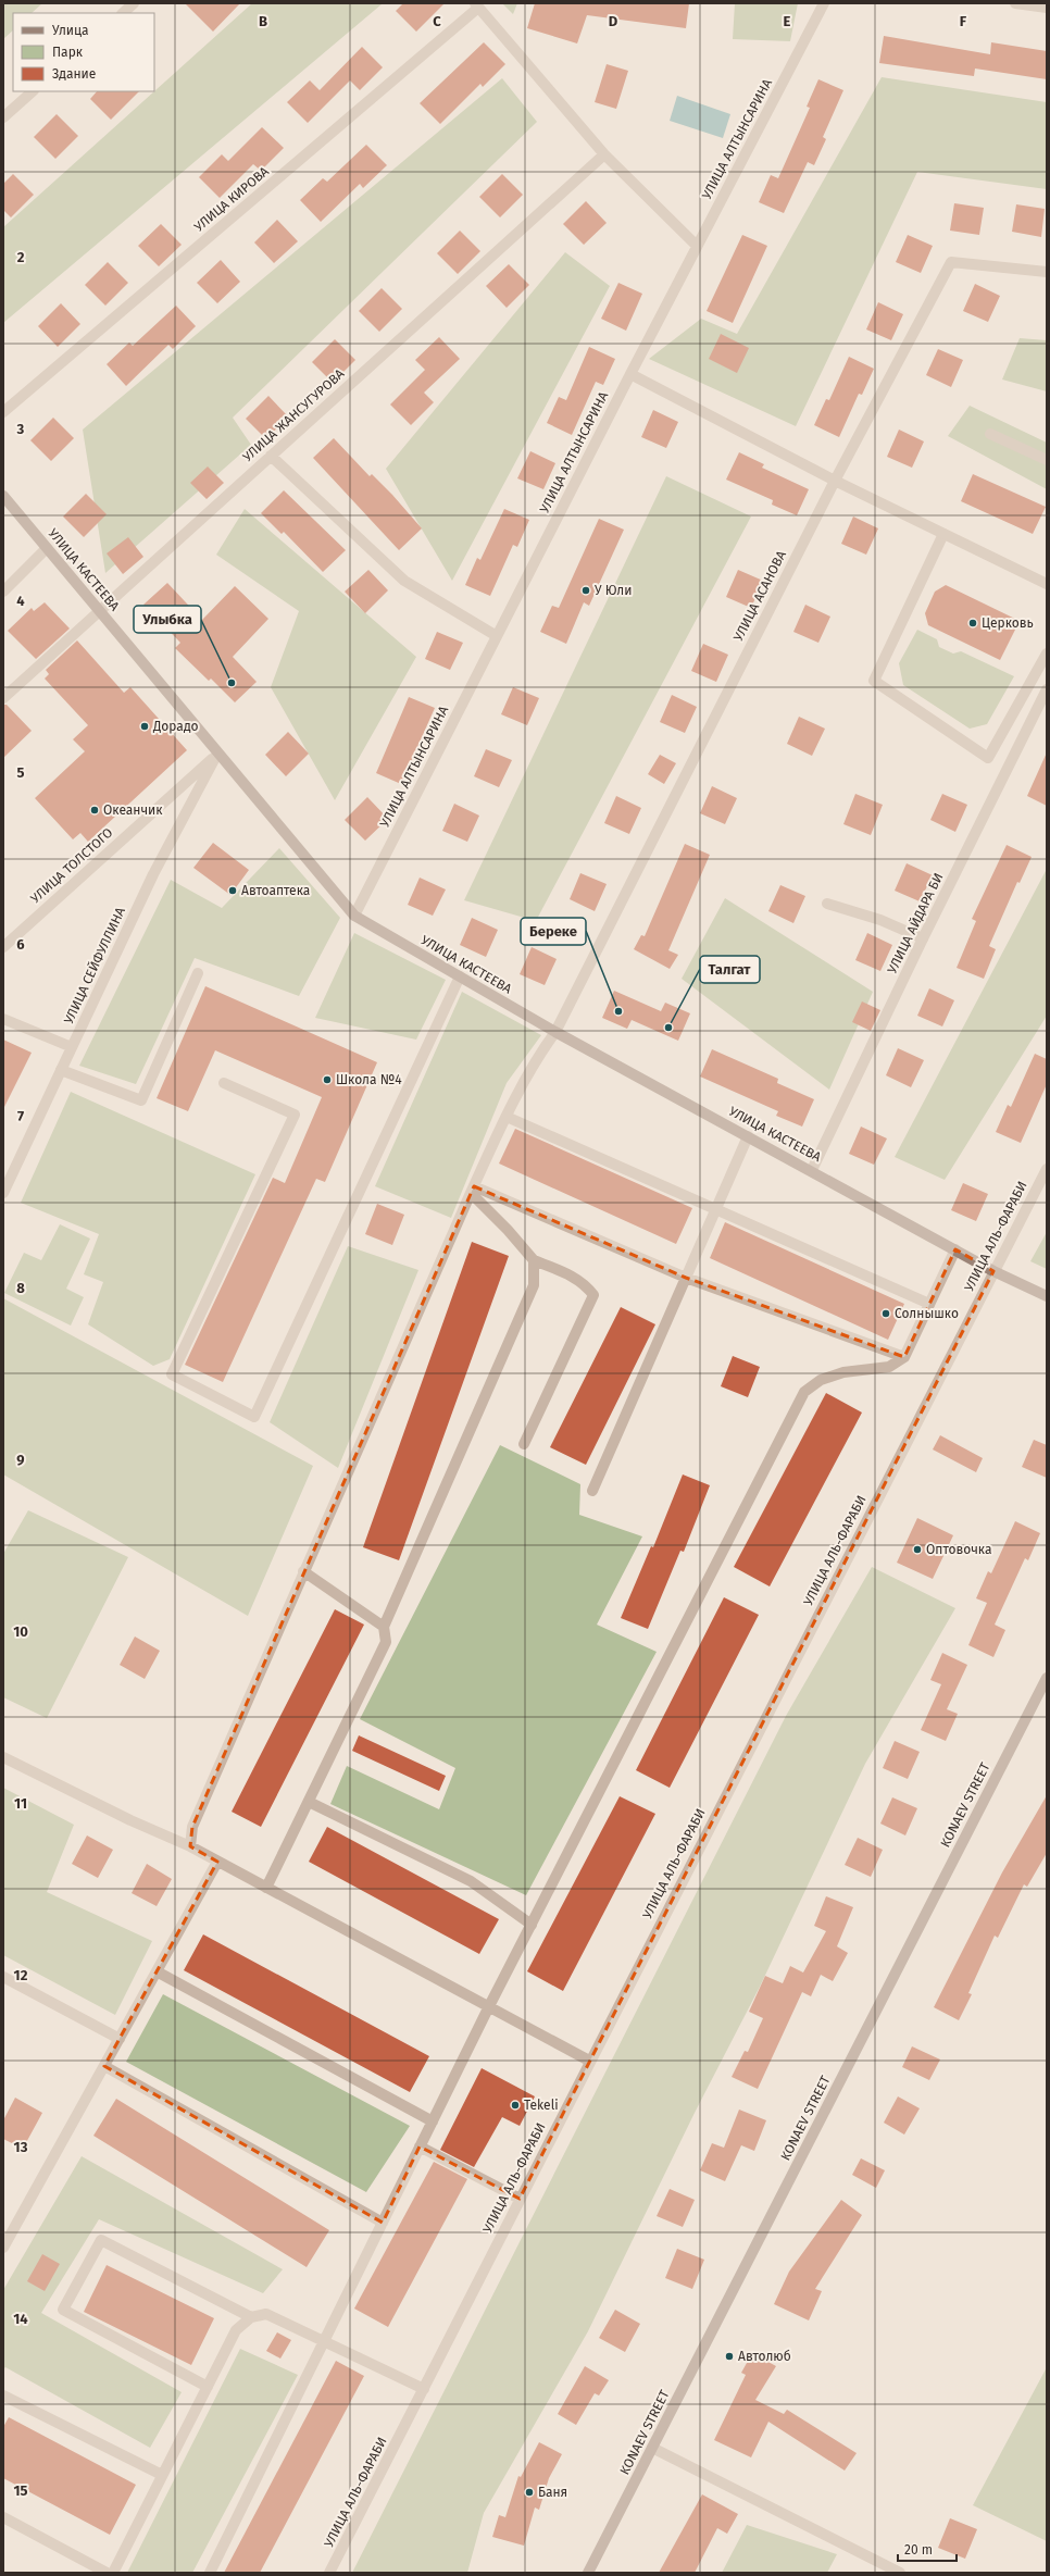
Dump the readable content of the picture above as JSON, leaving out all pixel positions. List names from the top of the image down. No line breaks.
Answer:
{"streets":{"street":["УЛИЦА АЛТЫНСАРИНА","УЛИЦА КИРОВА","УЛИЦА ЖАНСУГУРОВА","УЛИЦА КАСТЕЕВА","УЛИЦА АСАНОВА","УЛИЦА ТОЛСТОГО","УЛИЦА АЙДАРА БИ","УЛИЦА СЕЙФУЛЛИНА","УЛИЦА АЛЬ-ФАРАБИ","KONAEV STREET"]},"crossings":[["УЛИЦА АЛТЫНСАРИНА","УЛИЦА КАСТЕЕВА"],["УЛИЦА ЖАНСУГУРОВА","УЛИЦА КАСТЕЕВА"],["УЛИЦА КАСТЕЕВА","УЛИЦА АСАНОВА"],["УЛИЦА КАСТЕЕВА","УЛИЦА ТОЛСТОГО"],["УЛИЦА КАСТЕЕВА","УЛИЦА АЙДАРА БИ"],["УЛИЦА КАСТЕЕВА","УЛИЦА СЕЙФУЛЛИНА"],["УЛИЦА КАСТЕЕВА","УЛИЦА АЛЬ-ФАРАБИ"],["УЛИЦА ТОЛСТОГО","УЛИЦА СЕЙФУЛЛИНА"]],"places":["У Юли","Церковь","Улыбка","Дорадо","Океанчик","Автоаптека","Береке","Талгат","Школа №4","Солнышко","Оптовочка","Tekeli","Автолюб","Баня"],"legend":["Улица","Парк","Здание"],"scale_bar":"20 m","grid":{"columns":["B","C","D","E","F"],"rows":["2","3","4","5","6","7","8","9","10","11","12","13","14","15"]}}
